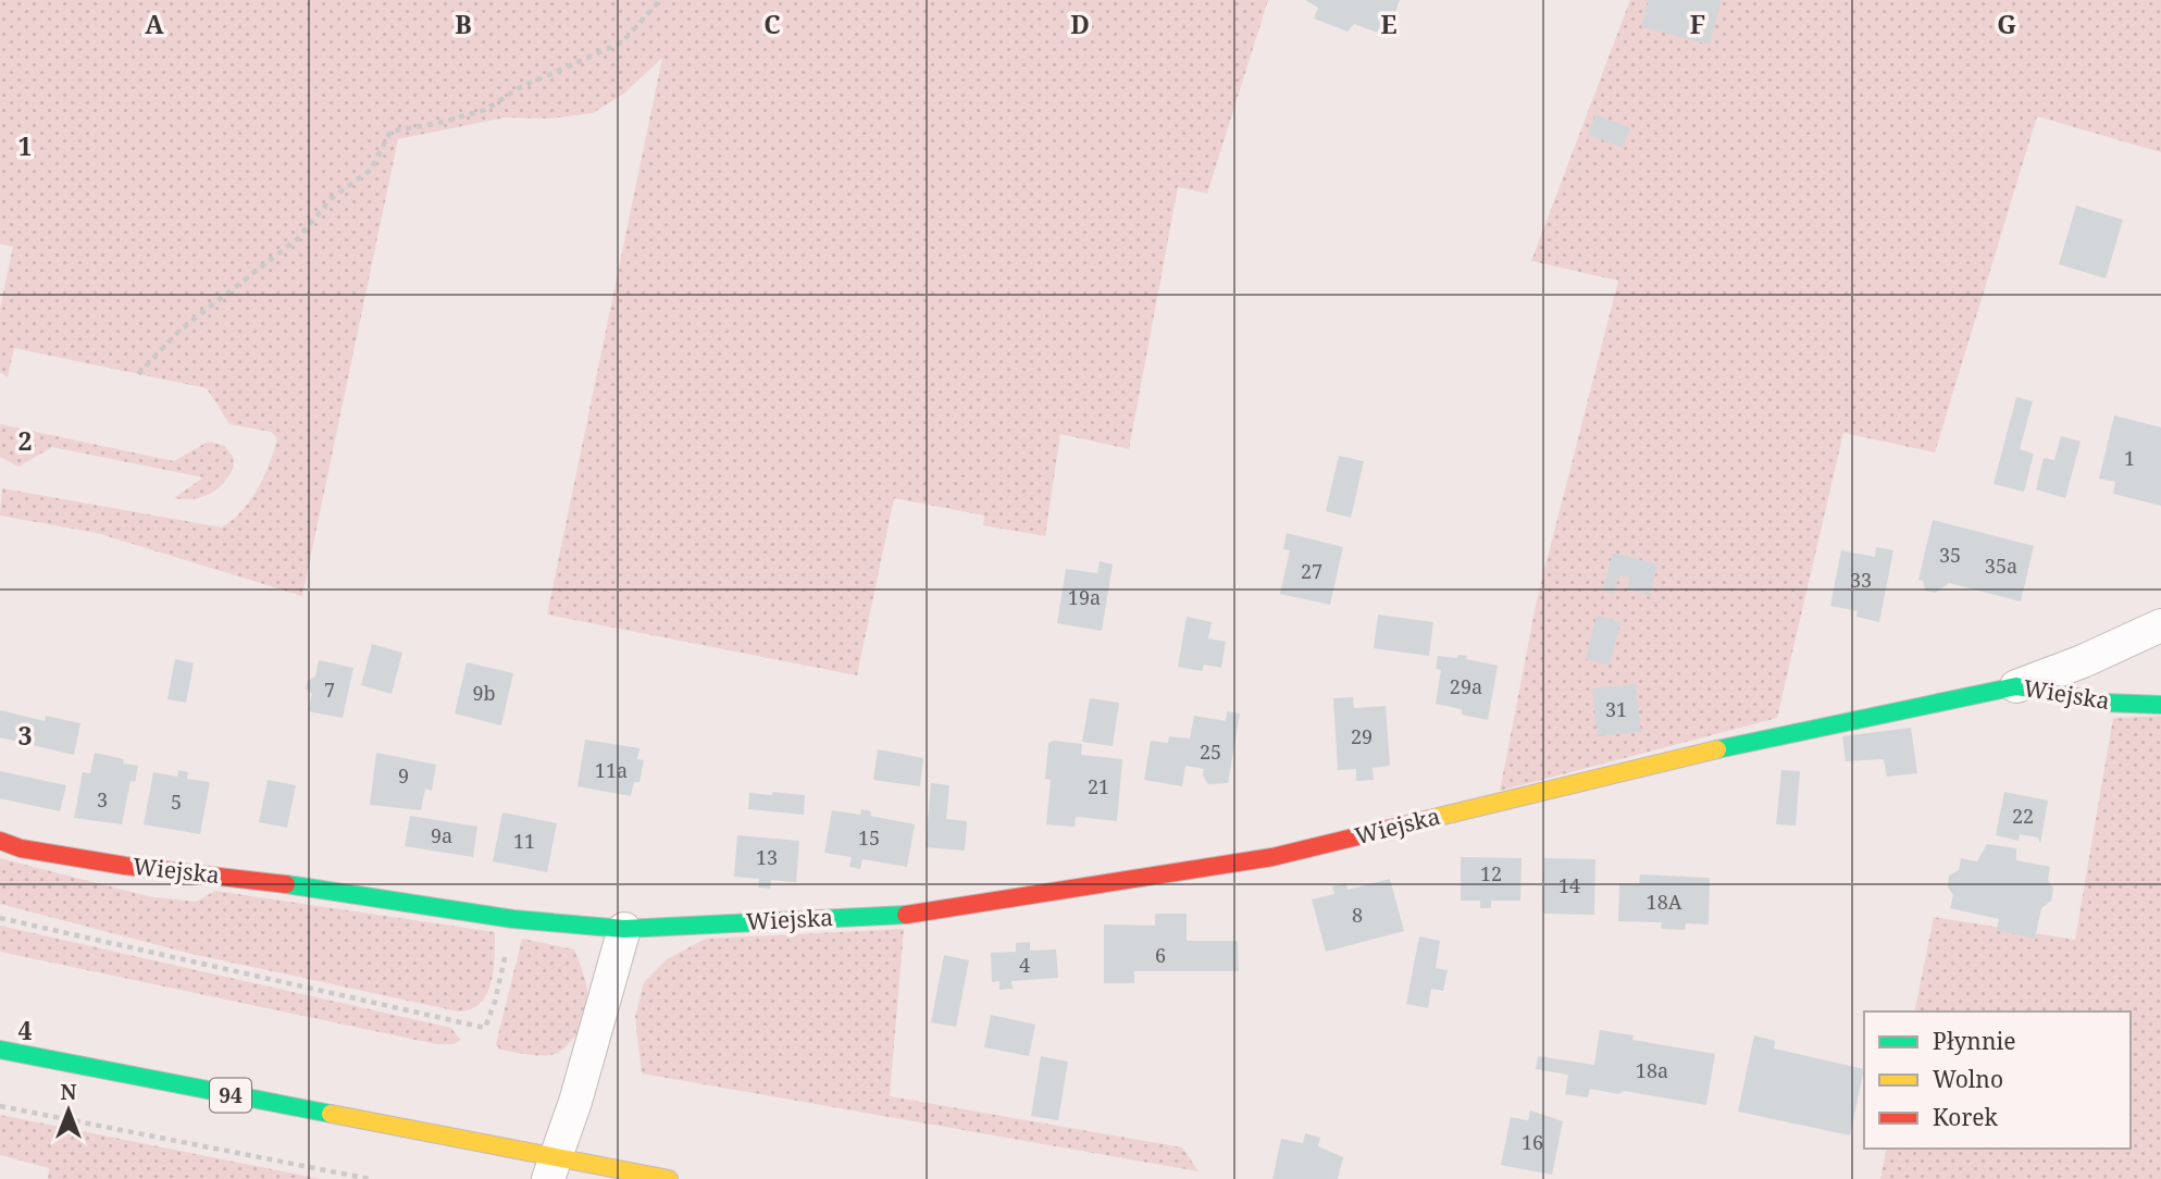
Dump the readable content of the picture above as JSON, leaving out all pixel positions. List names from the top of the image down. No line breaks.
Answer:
{"streets":{"street":["Wiejska","94"]},"house_numbers":["1","35","35a","27","33","19a","29a","7","9b","31","29","25","11a","9","21","3","5","22","9a","15","11","13","12","14","18A","8","6","4","18a","16"],"legend":["Płynnie","Wolno","Korek"],"north":"top","grid":{"columns":["A","B","C","D","E","F","G"],"rows":["1","2","3","4"]}}
